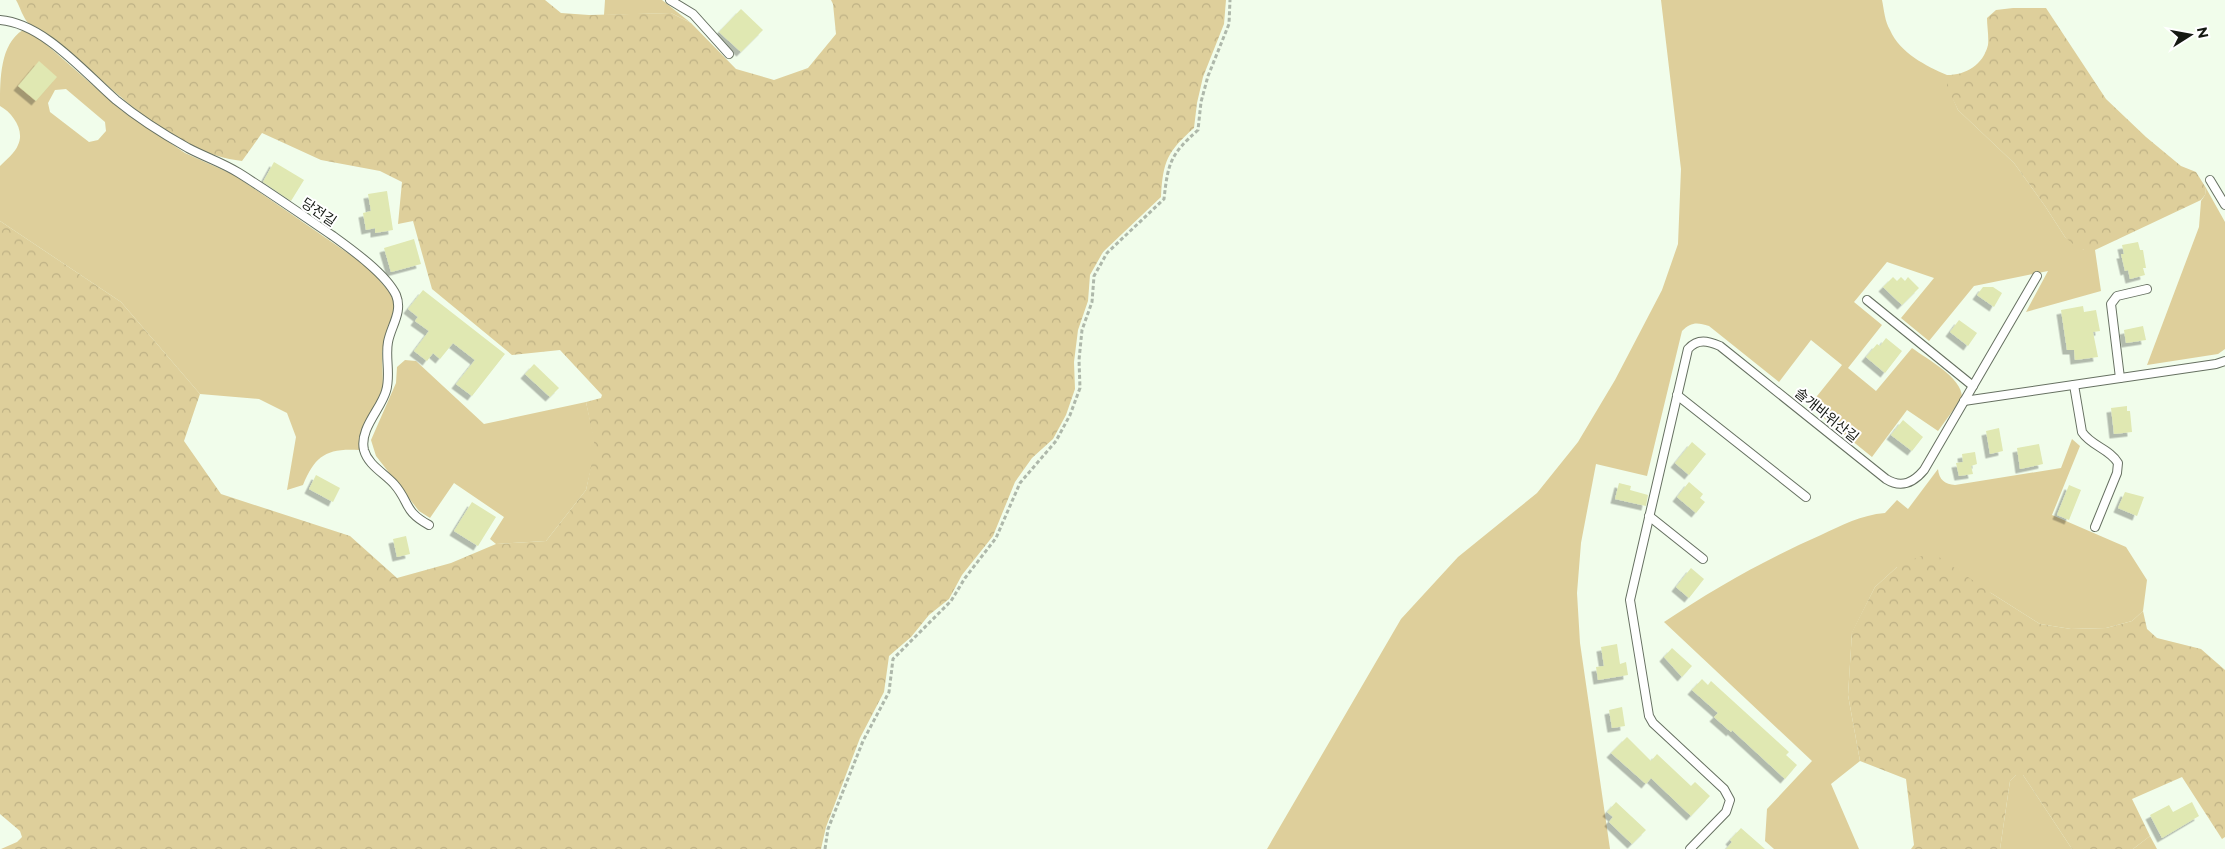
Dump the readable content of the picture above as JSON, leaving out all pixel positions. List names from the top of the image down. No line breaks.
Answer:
{"streets":{"lane":["당전길","솔개바위산길"]},"north":"right"}
